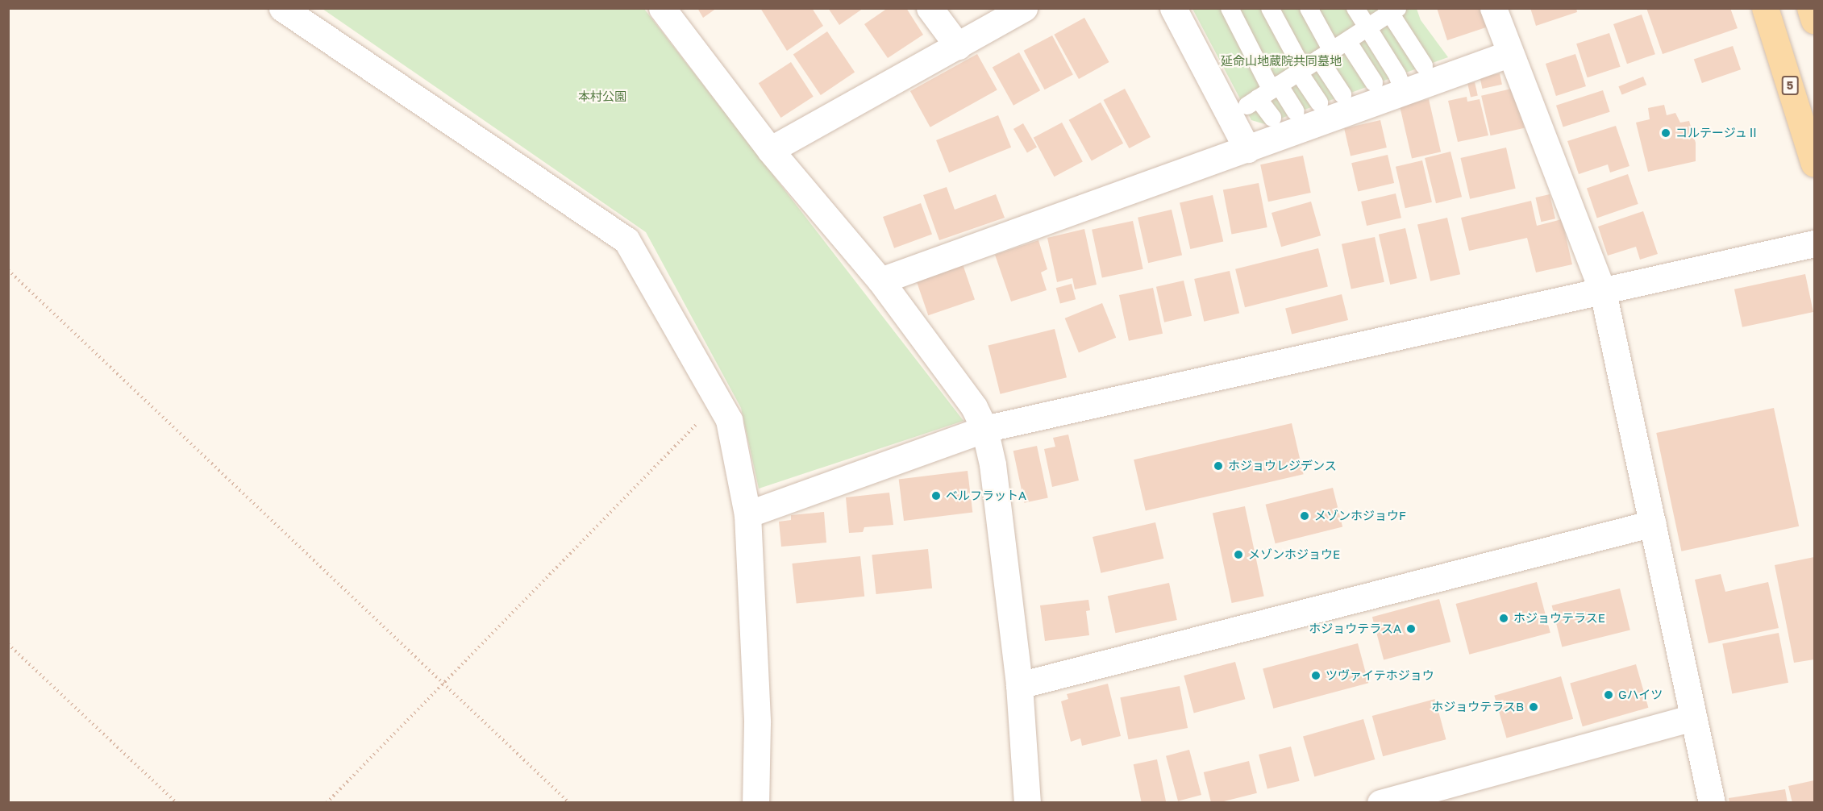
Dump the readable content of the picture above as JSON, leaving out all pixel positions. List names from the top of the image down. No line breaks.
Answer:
{"streets":{"main road":["5"]},"parks":["延命山地蔵院共同墓地","本村公園"],"places":["コルテージュⅡ","ホジョウレジデンス","ベルフラットA","メゾンホジョウF","メゾンホジョウE","ホジョウテラスE","ホジョウテラスA","ツヴァイテホジョウ","Gハイツ","ホジョウテラスB"]}
